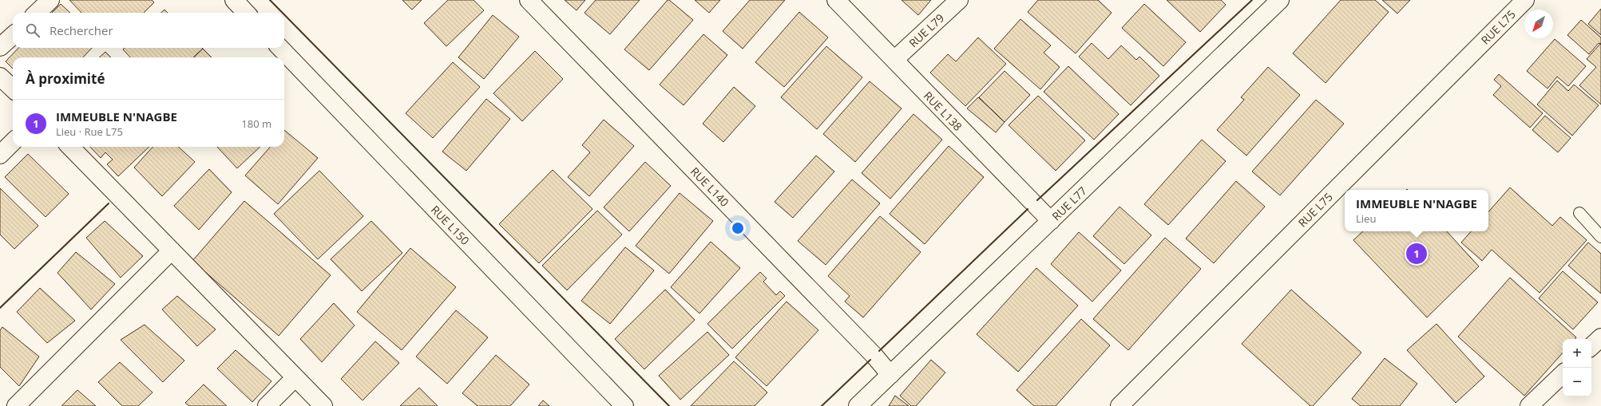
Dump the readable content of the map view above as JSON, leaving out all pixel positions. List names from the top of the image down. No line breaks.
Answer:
{"streets":{"street":["RUE L75","RUE L79","RUE L138","RUE L140","RUE L77","RUE L150"]},"crossings":[["RUE L79","RUE L138"],["RUE L138","RUE L77"],["RUE L140","RUE L77"]],"north":"bottom left","page":{"search":"Rechercher","heading":"À proximité","list":[{"mark":"1","name":"IMMEUBLE N'NAGBE","note":"Lieu · Rue L75","value":"180 m"}],"popup":["IMMEUBLE N'NAGBE","Lieu"],"pins":"1","map_buttons":["+","−"]}}
